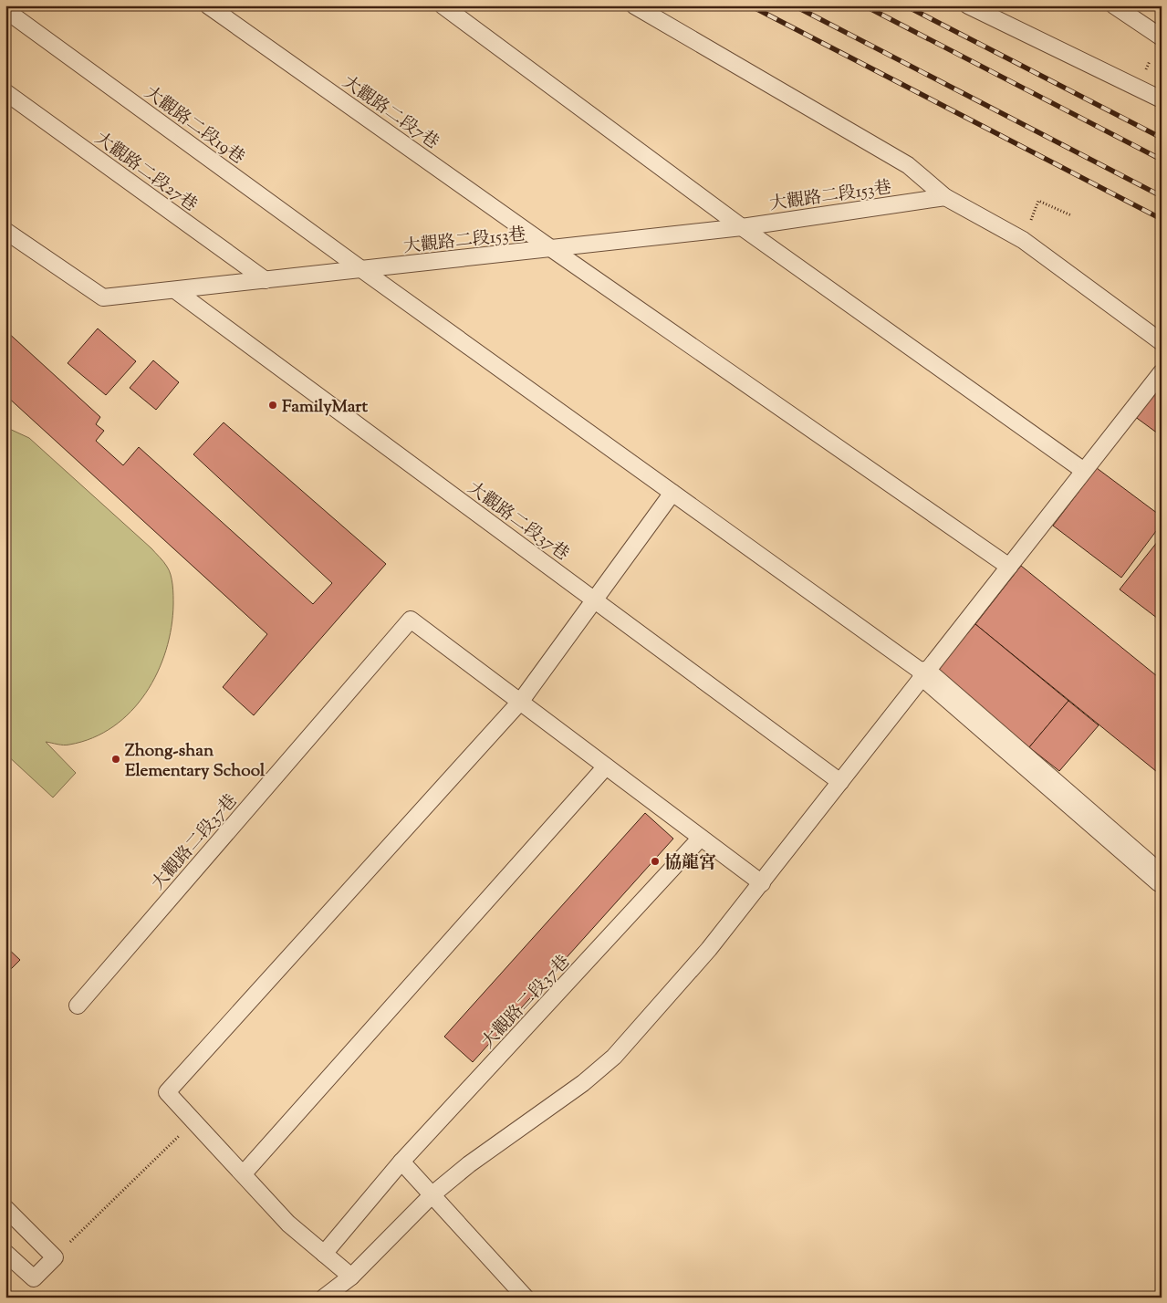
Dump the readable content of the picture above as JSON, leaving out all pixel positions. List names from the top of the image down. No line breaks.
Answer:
{"streets":{"lane":["大觀路二段7巷","大觀路二段19巷","大觀路二段27巷","大觀路二段153巷","大觀路二段37巷"]},"crossings":[["大觀路二段7巷","大觀路二段153巷"],["大觀路二段19巷","大觀路二段153巷"],["大觀路二段27巷","大觀路二段153巷"],["大觀路二段153巷","大觀路二段37巷"]],"places":["FamilyMart","Zhong-shan Elementary School","協龍宮"]}
